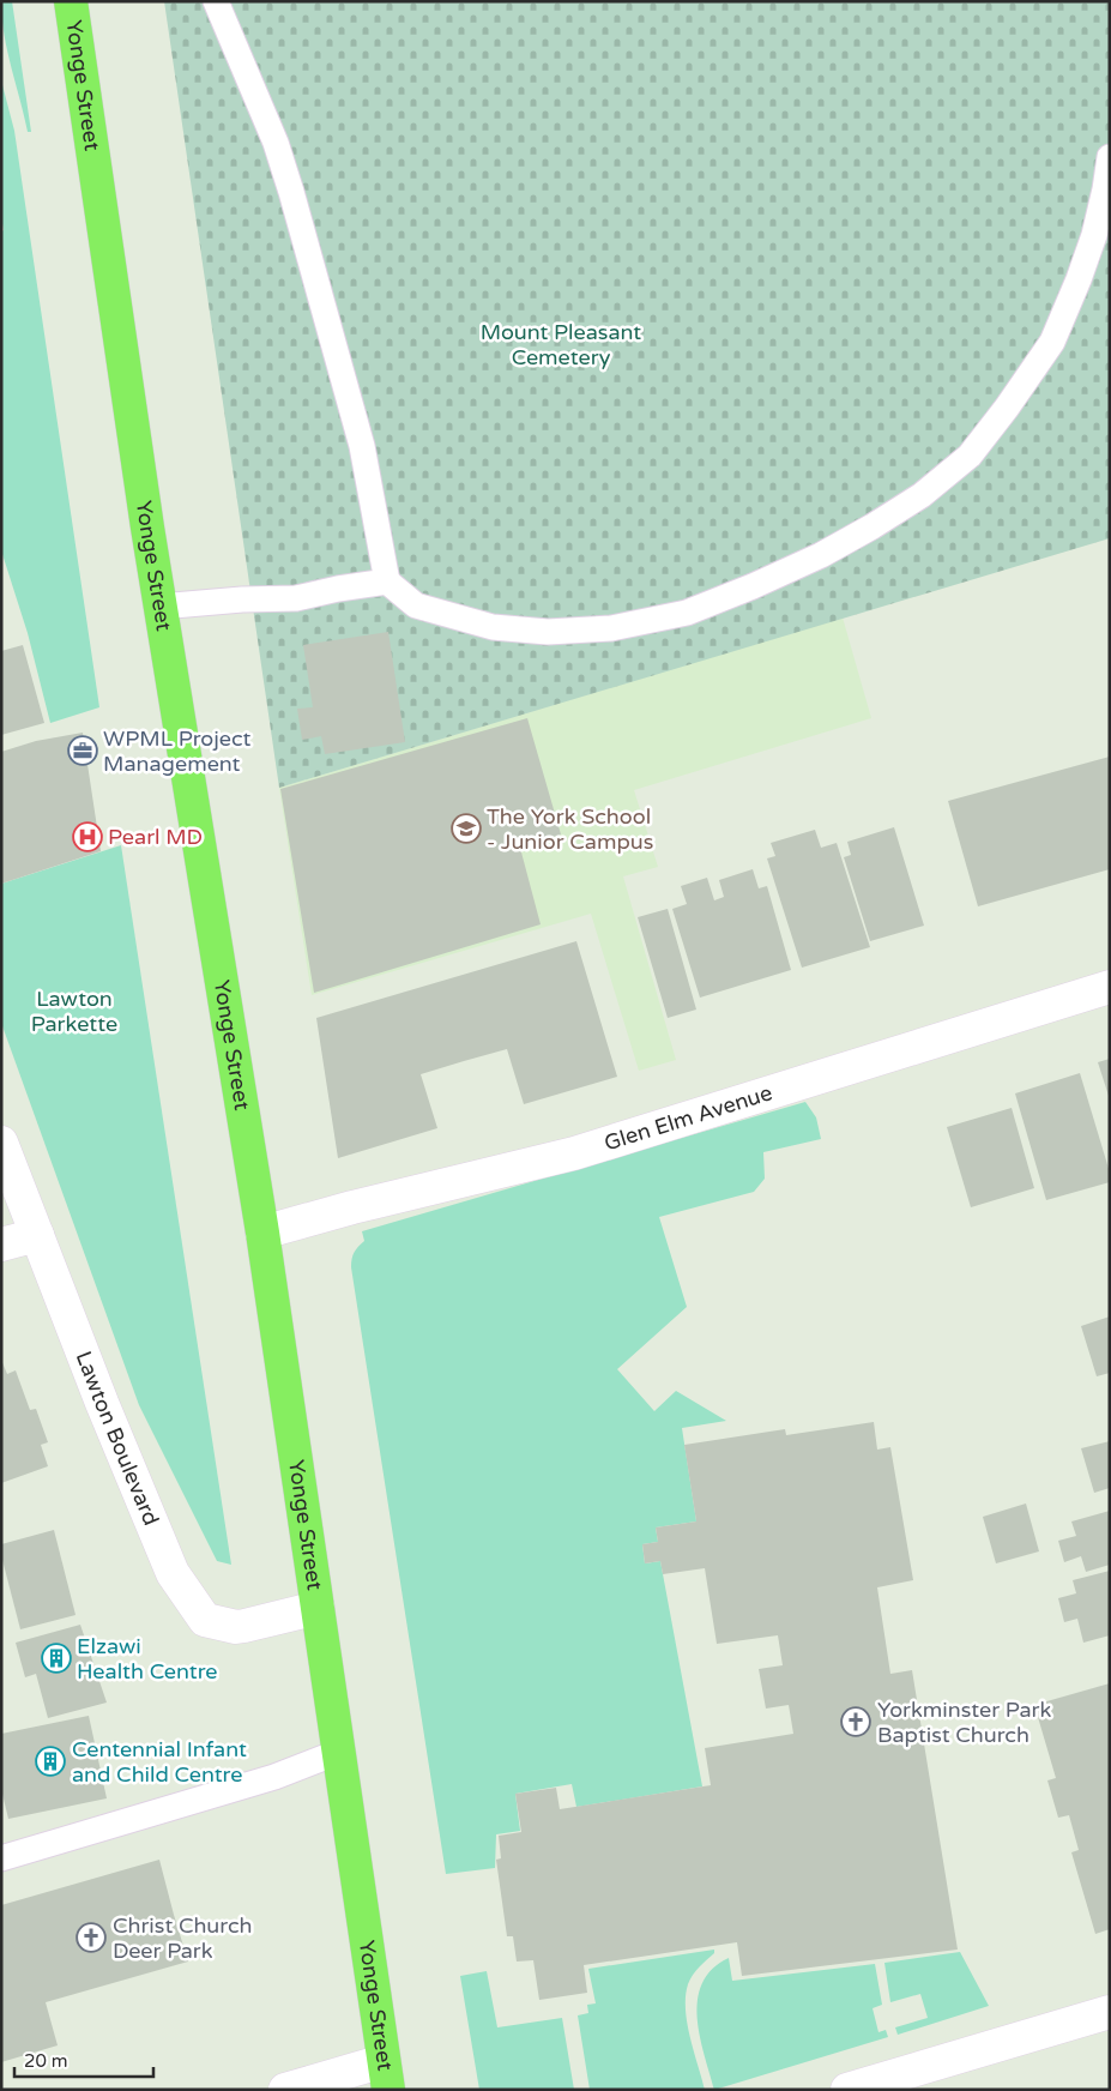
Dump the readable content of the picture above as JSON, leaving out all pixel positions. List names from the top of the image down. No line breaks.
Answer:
{"streets":{"main road":["Yonge Street"],"street":["Glen Elm Avenue","Lawton Boulevard"]},"crossings":[["Yonge Street","Glen Elm Avenue"],["Yonge Street","Lawton Boulevard"]],"parks":["Mount Pleasant Cemetery","Lawton Parkette"],"places":{"office":["WPML Project Management"],"school or university":["The York School - Junior Campus"],"hospital":["Pearl MD"],"building":["Elzawi Health Centre","Centennial Infant and Child Centre"],"church":["Yorkminster Park Baptist Church","Christ Church Deer Park"]},"scale_bar":"20 m"}
